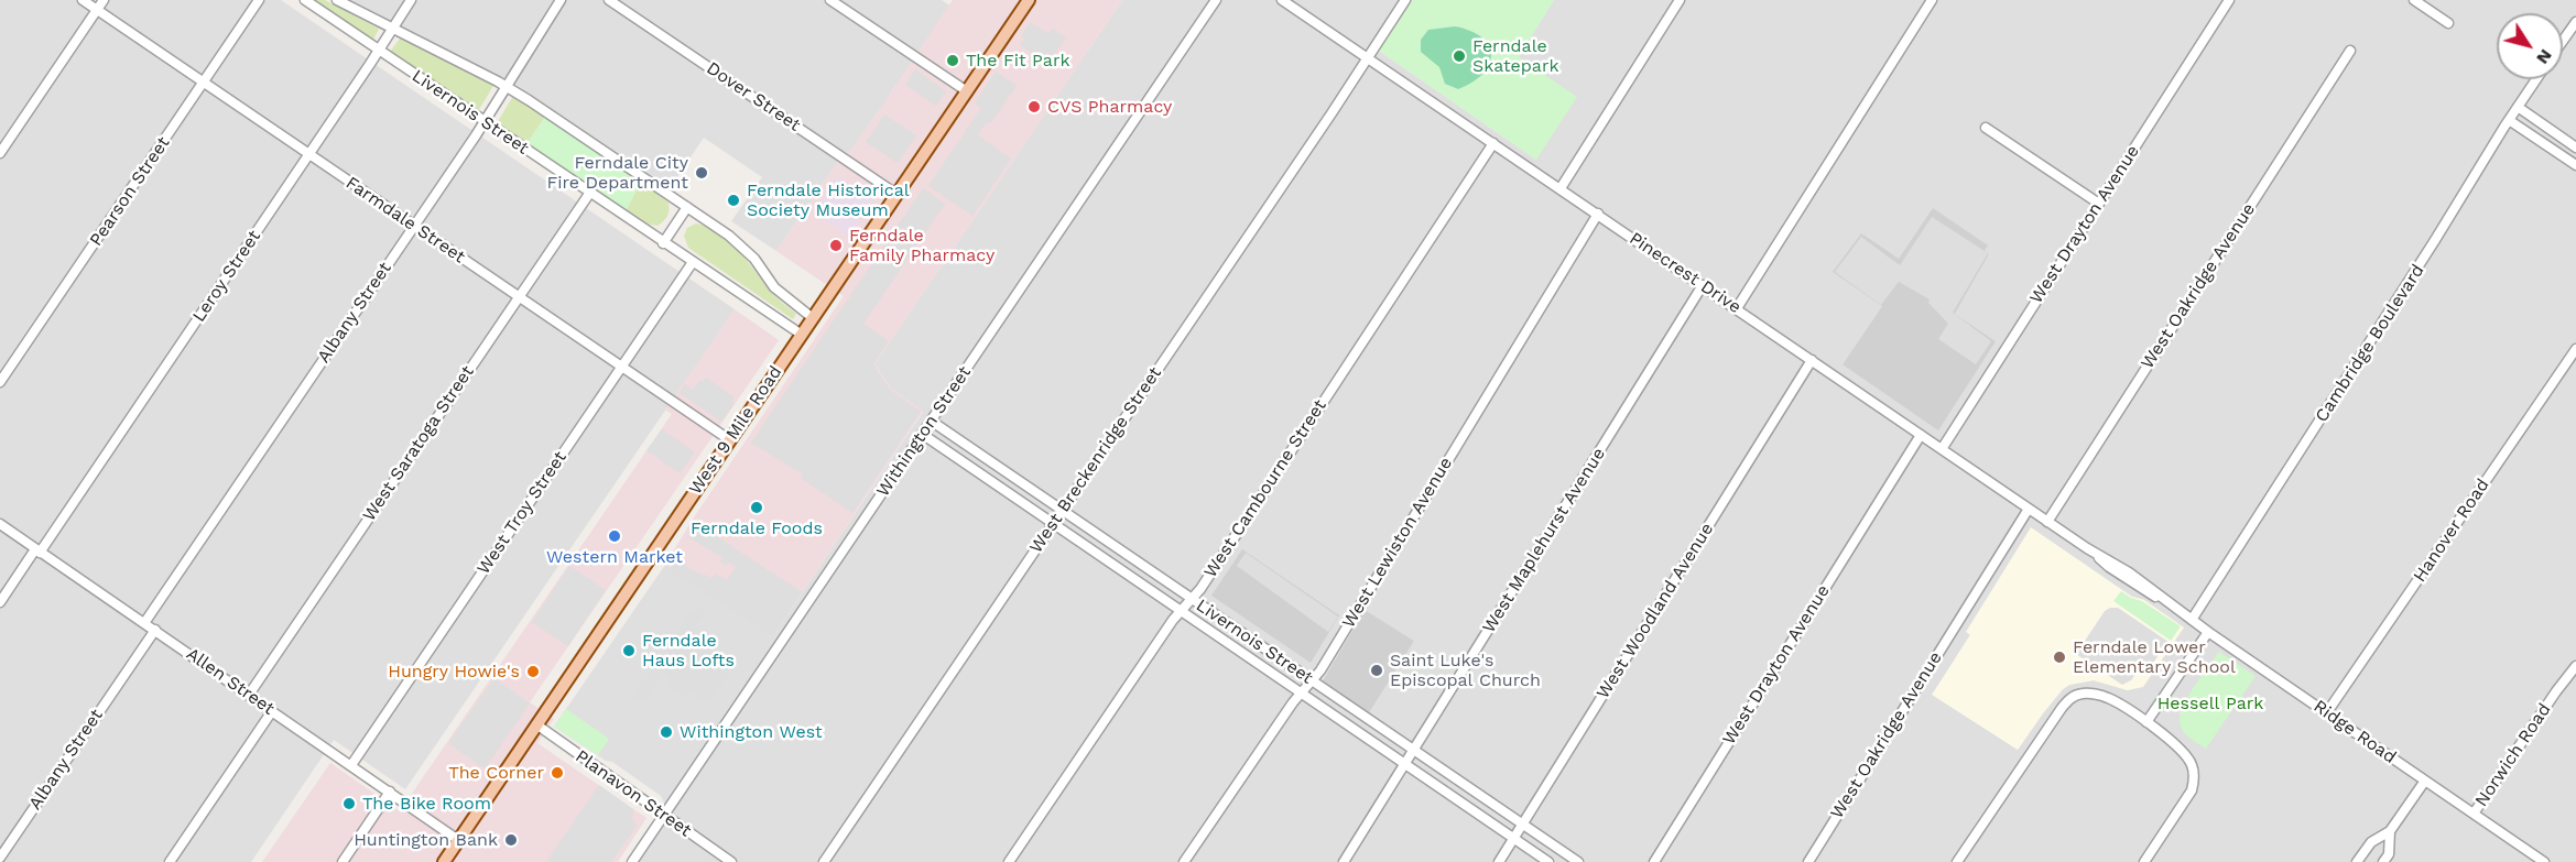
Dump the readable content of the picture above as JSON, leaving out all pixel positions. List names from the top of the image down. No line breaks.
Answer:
{"streets":{"main road":["West 9 Mile Road"],"street":["Dover Street","Livernois Street","Pearson Street","Farmdale Street","West Drayton Avenue","Pinecrest Drive","Leroy Street","West Oakridge Avenue","Albany Street","Cambridge Boulevard","Withington Street","West Saratoga Street","West Breckenridge Street","West Cambourne Street","West Troy Street","Hanover Road","West Maplehurst Avenue","West Lewiston Avenue","West Woodland Avenue","Allen Street","Ridge Road","Norwich Road","Planavon Street"]},"crossings":[["Dover Street","West 9 Mile Road"],["Livernois Street","Leroy Street"],["Livernois Street","Albany Street"],["Livernois Street","West 9 Mile Road"],["Livernois Street","Withington Street"],["Livernois Street","West Saratoga Street"],["Livernois Street","West Breckenridge Street"],["Livernois Street","West Cambourne Street"],["Livernois Street","West Troy Street"],["Livernois Street","West Maplehurst Avenue"],["Livernois Street","West Lewiston Avenue"],["Livernois Street","West Woodland Avenue"],["Pearson Street","Farmdale Street"],["Farmdale Street","Leroy Street"],["Farmdale Street","Albany Street"],["Farmdale Street","West 9 Mile Road"],["Farmdale Street","West Saratoga Street"],["Farmdale Street","West Troy Street"],["West Drayton Avenue","Pinecrest Drive"],["Pinecrest Drive","West Oakridge Avenue"],["Pinecrest Drive","West Breckenridge Street"],["Pinecrest Drive","West Cambourne Street"],["Pinecrest Drive","West Maplehurst Avenue"],["Pinecrest Drive","West Lewiston Avenue"],["Pinecrest Drive","West Woodland Avenue"],["Pinecrest Drive","Ridge Road"],["Leroy Street","Allen Street"],["Albany Street","Allen Street"],["Cambridge Boulevard","Ridge Road"],["West 9 Mile Road","Allen Street"],["West 9 Mile Road","Planavon Street"],["Withington Street","Planavon Street"],["West Saratoga Street","Allen Street"],["West Troy Street","Allen Street"],["Hanover Road","Ridge Road"],["Ridge Road","Norwich Road"]],"parks":["Hessell Park"],"places":["Ferndale Skatepark","The Fit Park","CVS Pharmacy","Ferndale City Fire Department","Ferndale Historical Society Museum","Ferndale Family Pharmacy","Ferndale Foods","Western Market","Ferndale Haus Lofts","Ferndale Lower Elementary School","Saint Luke's Episcopal Church","Hungry Howie's","Withington West","The Corner","The Bike Room","Huntington Bank"],"north":"bottom right"}
